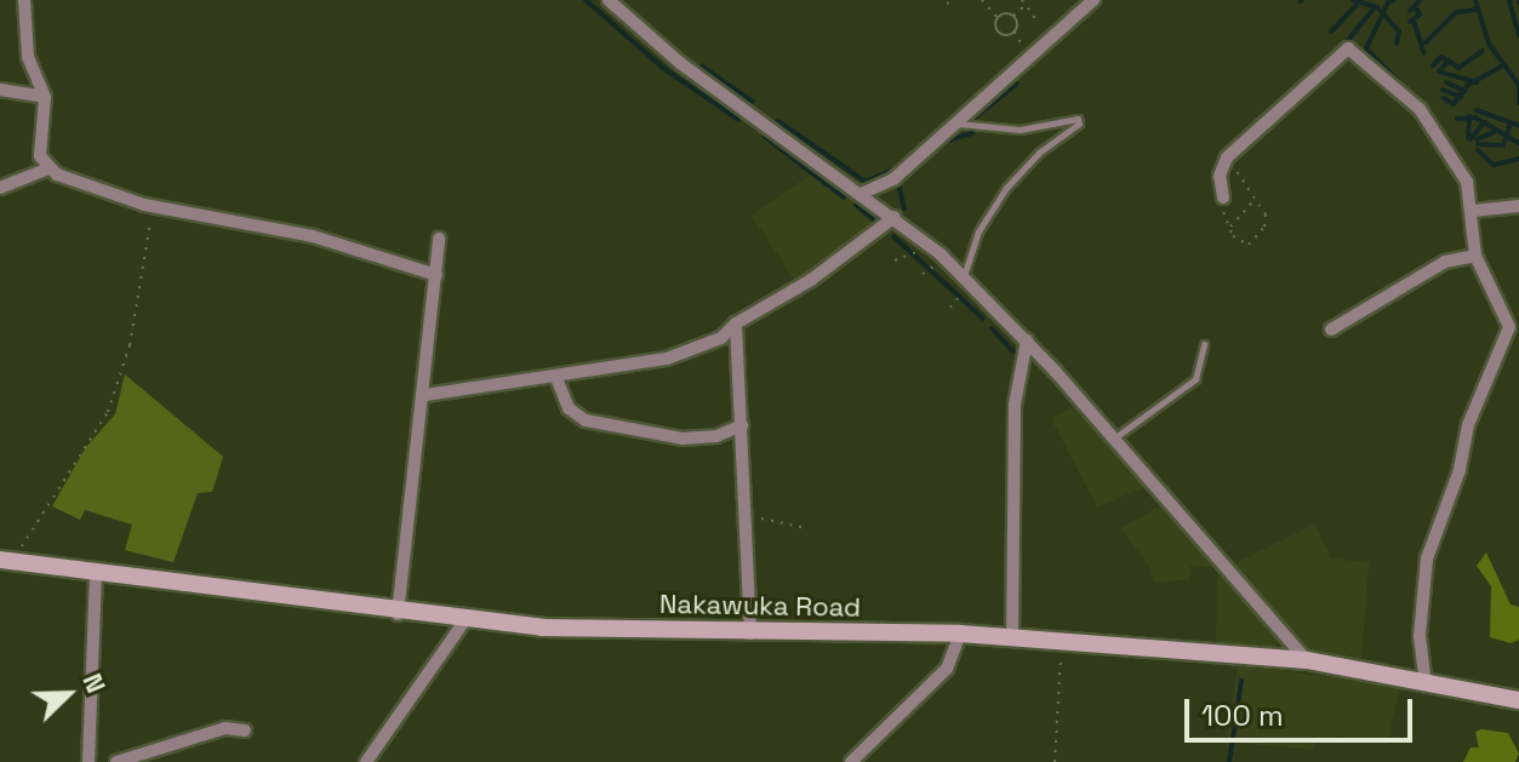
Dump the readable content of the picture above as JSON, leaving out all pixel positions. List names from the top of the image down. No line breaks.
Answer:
{"streets":{"main road":["Nakawuka Road"]},"scale_bar":"100 m","north":"top right"}
